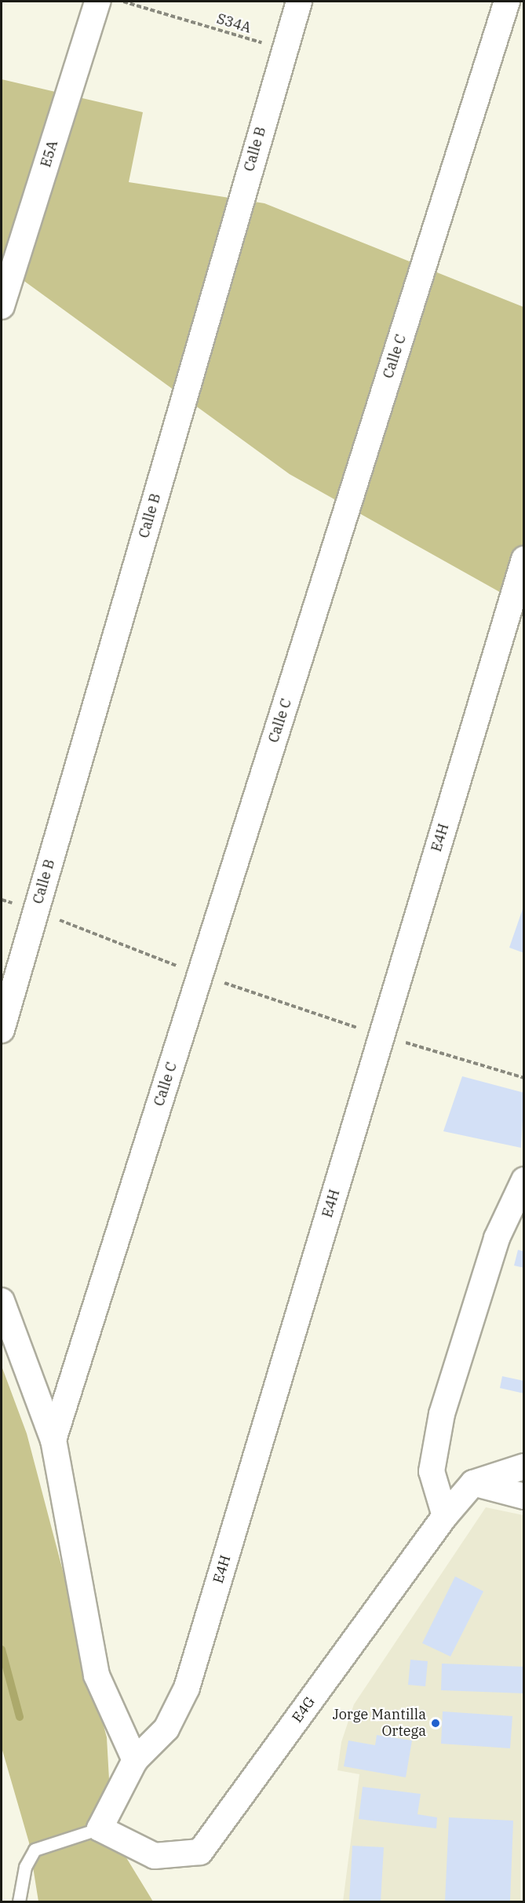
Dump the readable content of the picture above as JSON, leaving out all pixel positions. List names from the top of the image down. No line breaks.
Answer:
{"streets":{"street":["Calle B","E5A","Calle C","E4H","E4G"],"path":["S34A"]},"crossings":[["S34A","Calle B"],["E4H","E4G"]],"places":["Jorge Mantilla Ortega"]}
